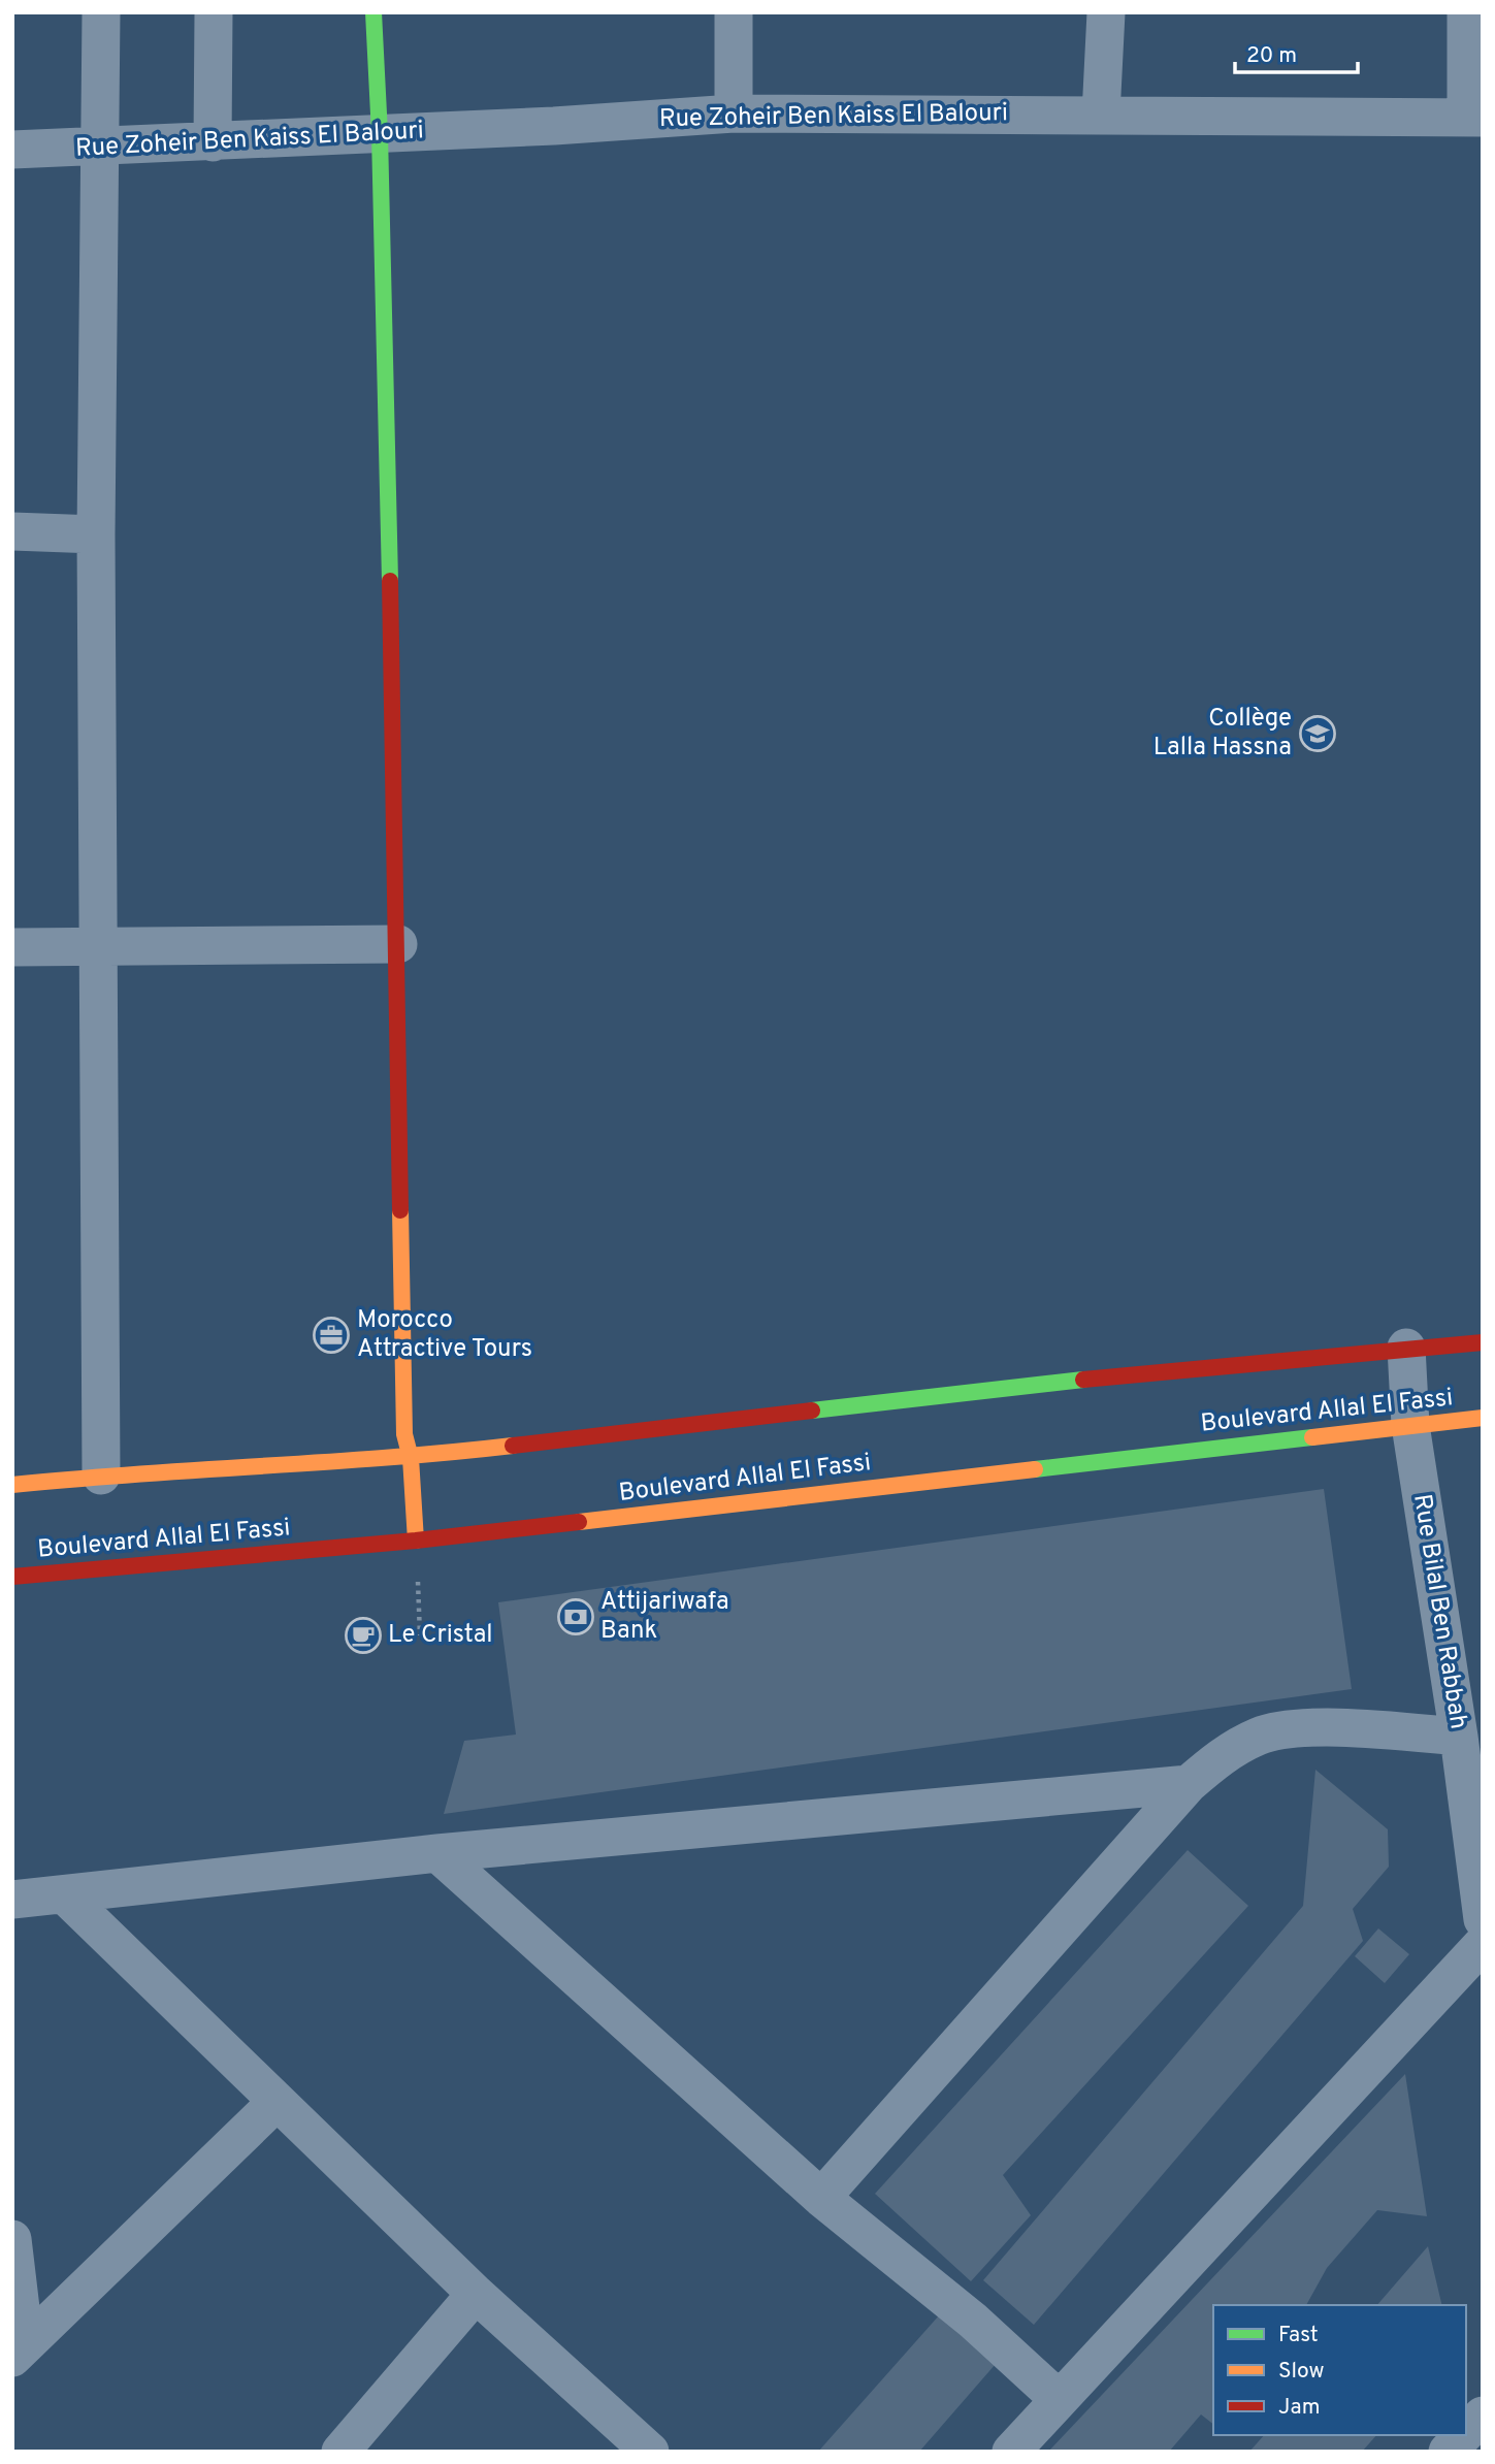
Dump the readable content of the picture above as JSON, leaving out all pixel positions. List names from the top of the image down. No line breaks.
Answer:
{"streets":{"main road":["Boulevard Allal El Fassi"],"street":["Rue Zoheir Ben Kaiss El Balouri","Rue Bilal Ben Rabbah"]},"crossings":[["Boulevard Allal El Fassi","Rue Bilal Ben Rabbah"]],"places":{"school or university":["Collège Lalla Hassna"],"office":["Morocco Attractive Tours"],"bank":["Attijariwafa Bank"],"cafe":["Le Cristal"]},"legend":["Fast","Slow","Jam"],"scale_bar":"20 m"}
